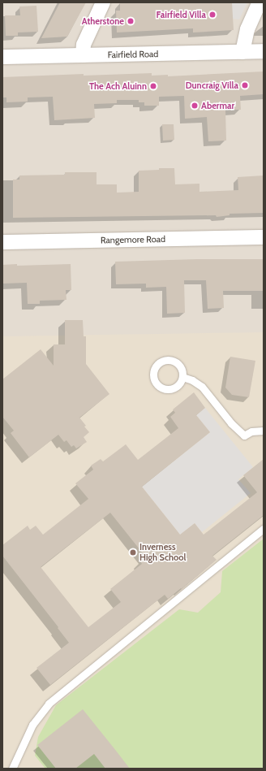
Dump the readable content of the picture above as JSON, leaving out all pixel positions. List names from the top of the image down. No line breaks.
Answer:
{"streets":{"street":["Fairfield Road","Rangemore Road"]},"places":["Fairfield Villa","Atherstone","Duncraig Villa","The Ach Aluinn","Abermar","Inverness High School"]}
